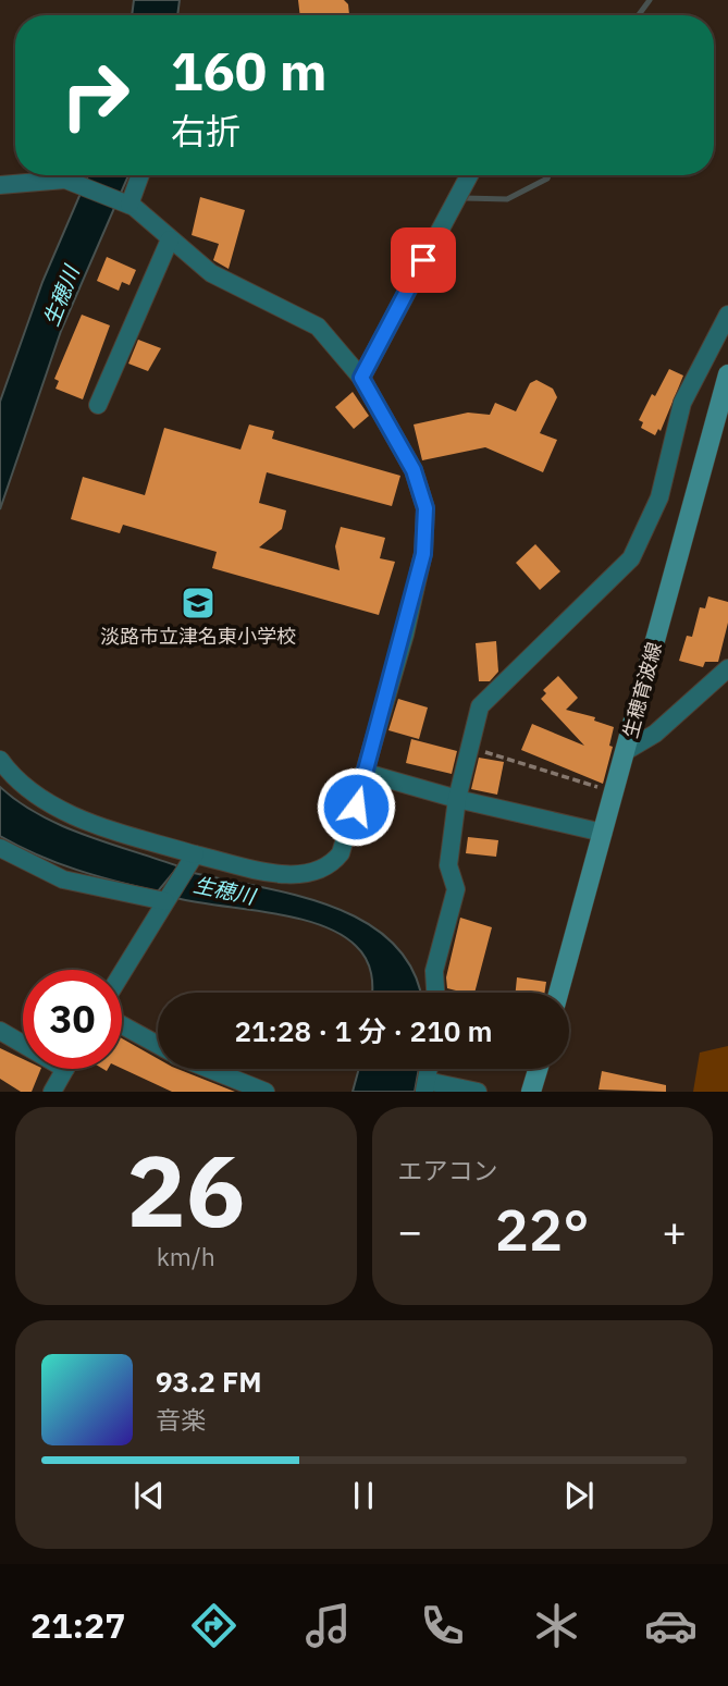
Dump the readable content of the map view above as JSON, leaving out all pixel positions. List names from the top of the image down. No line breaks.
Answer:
{"streets":{"main road":["生穂育波線"]},"water":["生穂川"],"places":{"school or university":["淡路市立津名東小学校"]},"page":{"turn":["160 m","右折"],"limit":"30","trip":"21:28 · 1 分 · 210 m","tile":[["26","km/h"],"エアコン"],"heat":["−","22°","+"],"song":["93.2 FM","音楽"],"tabs":"21:27"}}
